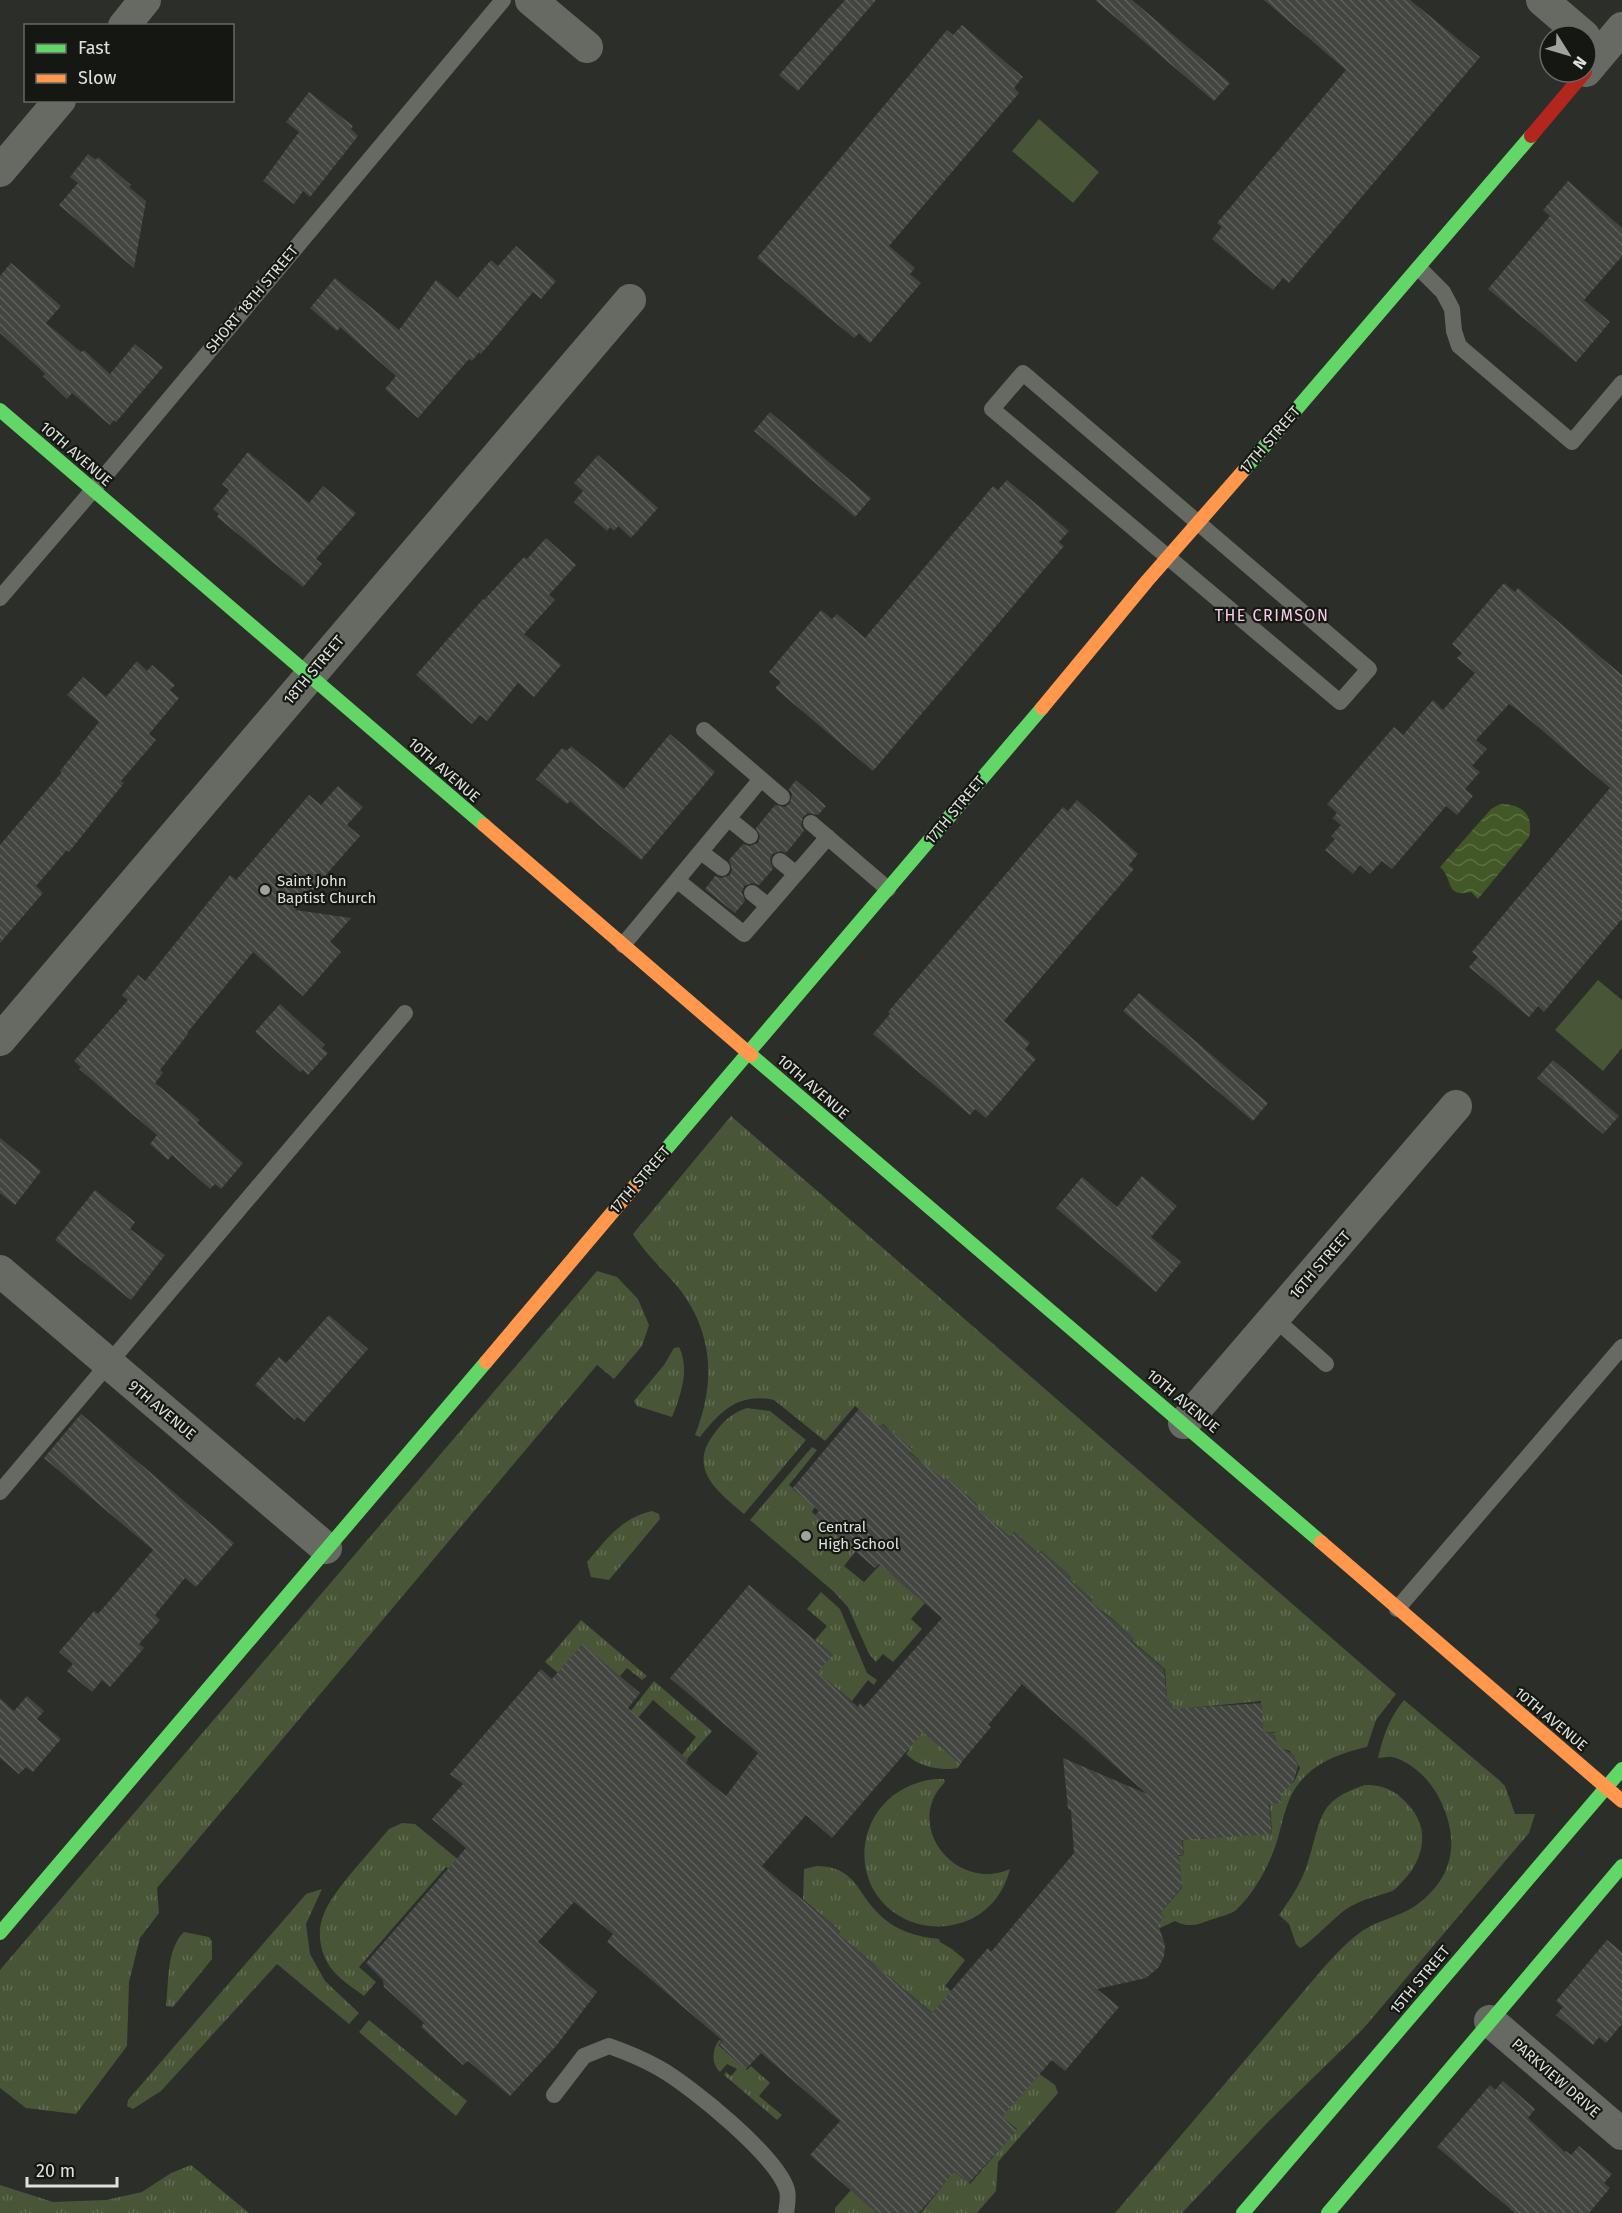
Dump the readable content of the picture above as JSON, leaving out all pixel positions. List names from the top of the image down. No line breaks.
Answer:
{"streets":{"main road":["17TH STREET","10TH AVENUE","15TH STREET"],"street":["18TH STREET","16TH STREET","9TH AVENUE","PARKVIEW DRIVE"],"lane":["SHORT 18TH STREET"]},"crossings":[["SHORT 18TH STREET","10TH AVENUE"],["17TH STREET","10TH AVENUE"],["17TH STREET","9TH AVENUE"],["10TH AVENUE","18TH STREET"],["10TH AVENUE","16TH STREET"],["10TH AVENUE","15TH STREET"]],"districts":["THE CRIMSON"],"places":["Saint John Baptist Church","Central High School"],"legend":["Fast","Slow"],"scale_bar":"20 m","north":"bottom right"}
